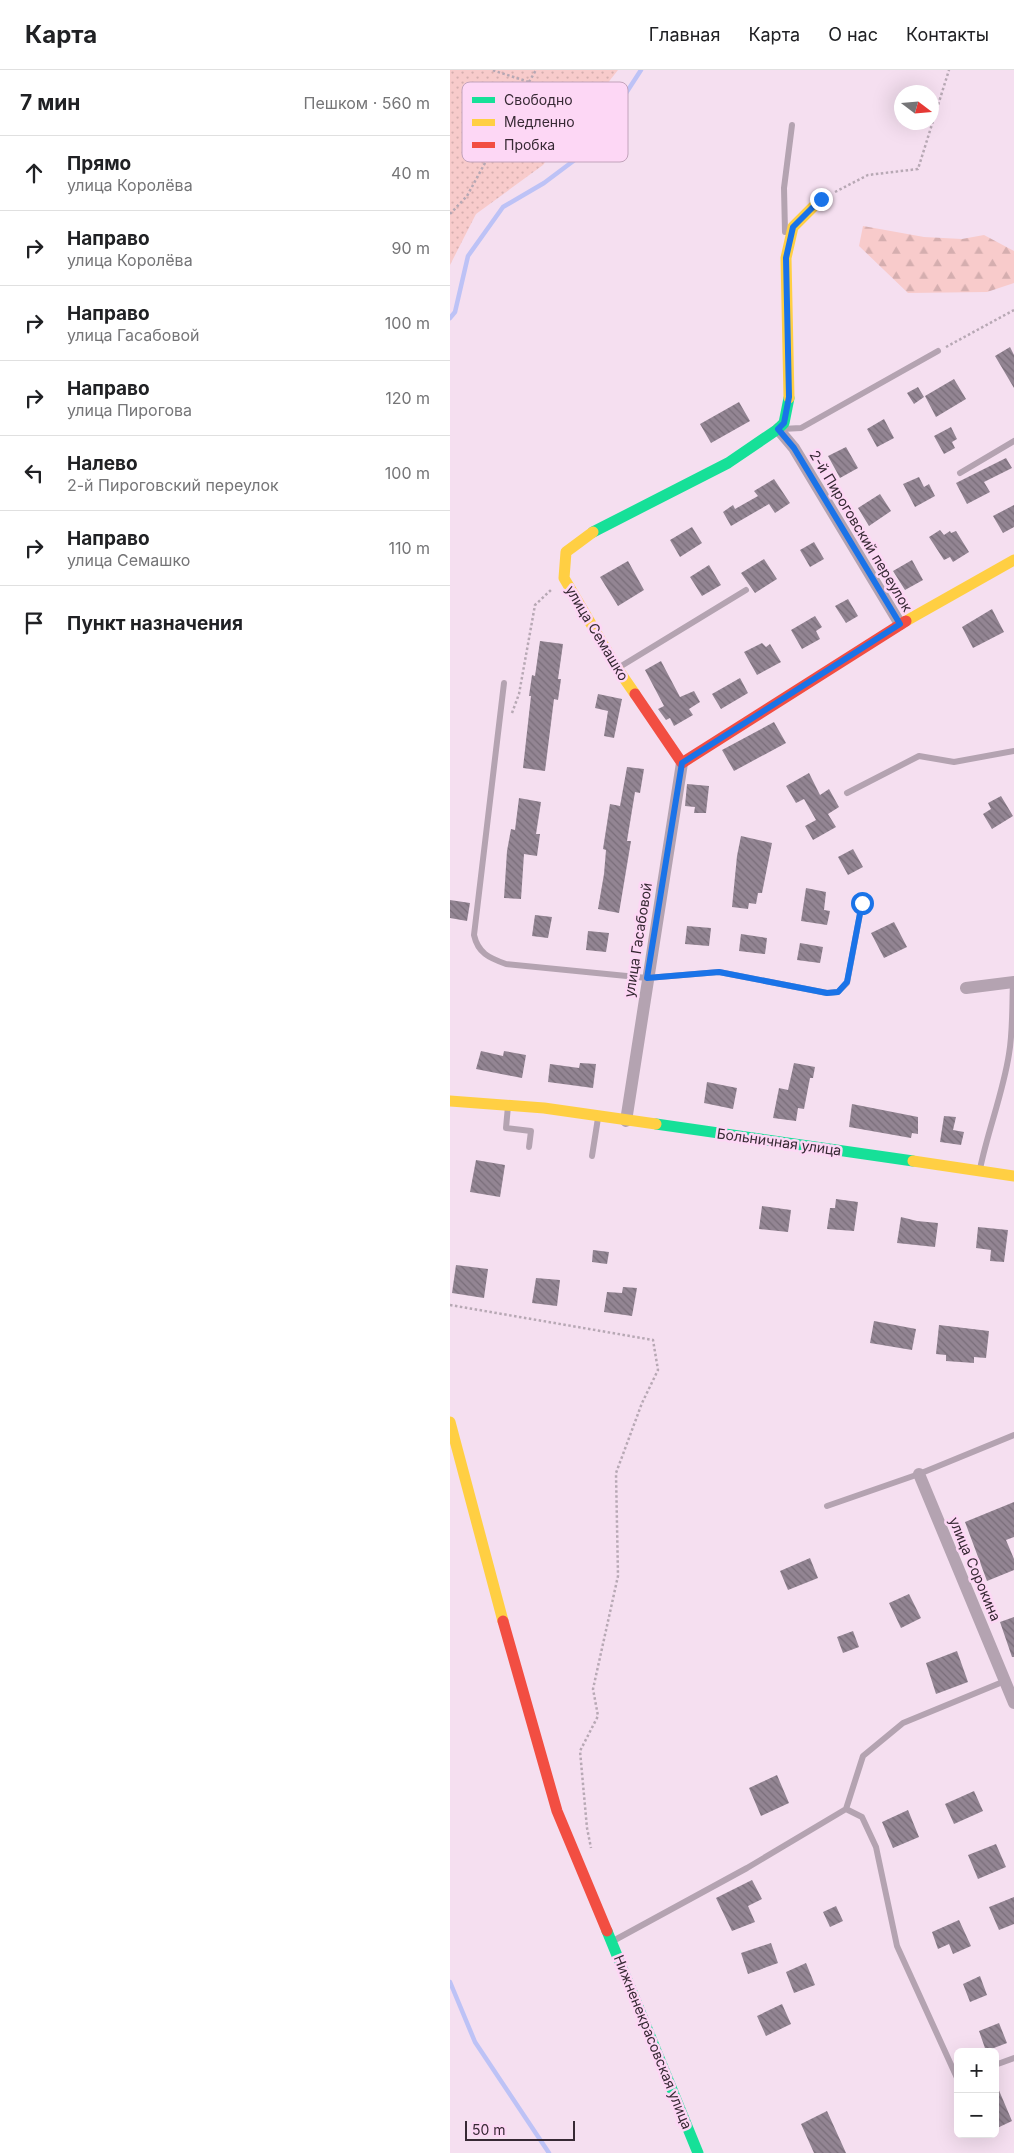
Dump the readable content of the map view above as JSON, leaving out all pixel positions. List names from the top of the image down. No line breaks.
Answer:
{"streets":{"street":["2-й Пироговский переулок","улица Семашко","улица Гасабовой","Больничная улица","улица Сорокина","Нижненекрасовская улица"]},"crossings":[["2-й Пироговский переулок","улица Семашко"],["улица Семашко","улица Гасабовой"],["улица Гасабовой","Больничная улица"]],"legend":["Свободно","Медленно","Пробка"],"scale_bar":"50 m","north":"right","page":{"header":"Карта","nav":["Главная","Карта","О нас","Контакты"],"heading":["7 мин","Пешком · 560 m"],"list":[["Прямо","улица Королёва","40 m"],["Направо","улица Королёва","90 m"],["Направо","улица Гасабовой","100 m"],["Направо","улица Пирогова","120 m"],["Налево","2-й Пироговский переулок","100 m"],["Направо","улица Семашко","110 m"],"Пункт назначения"],"map_buttons":["+","−"],"scale":"50 m"}}
